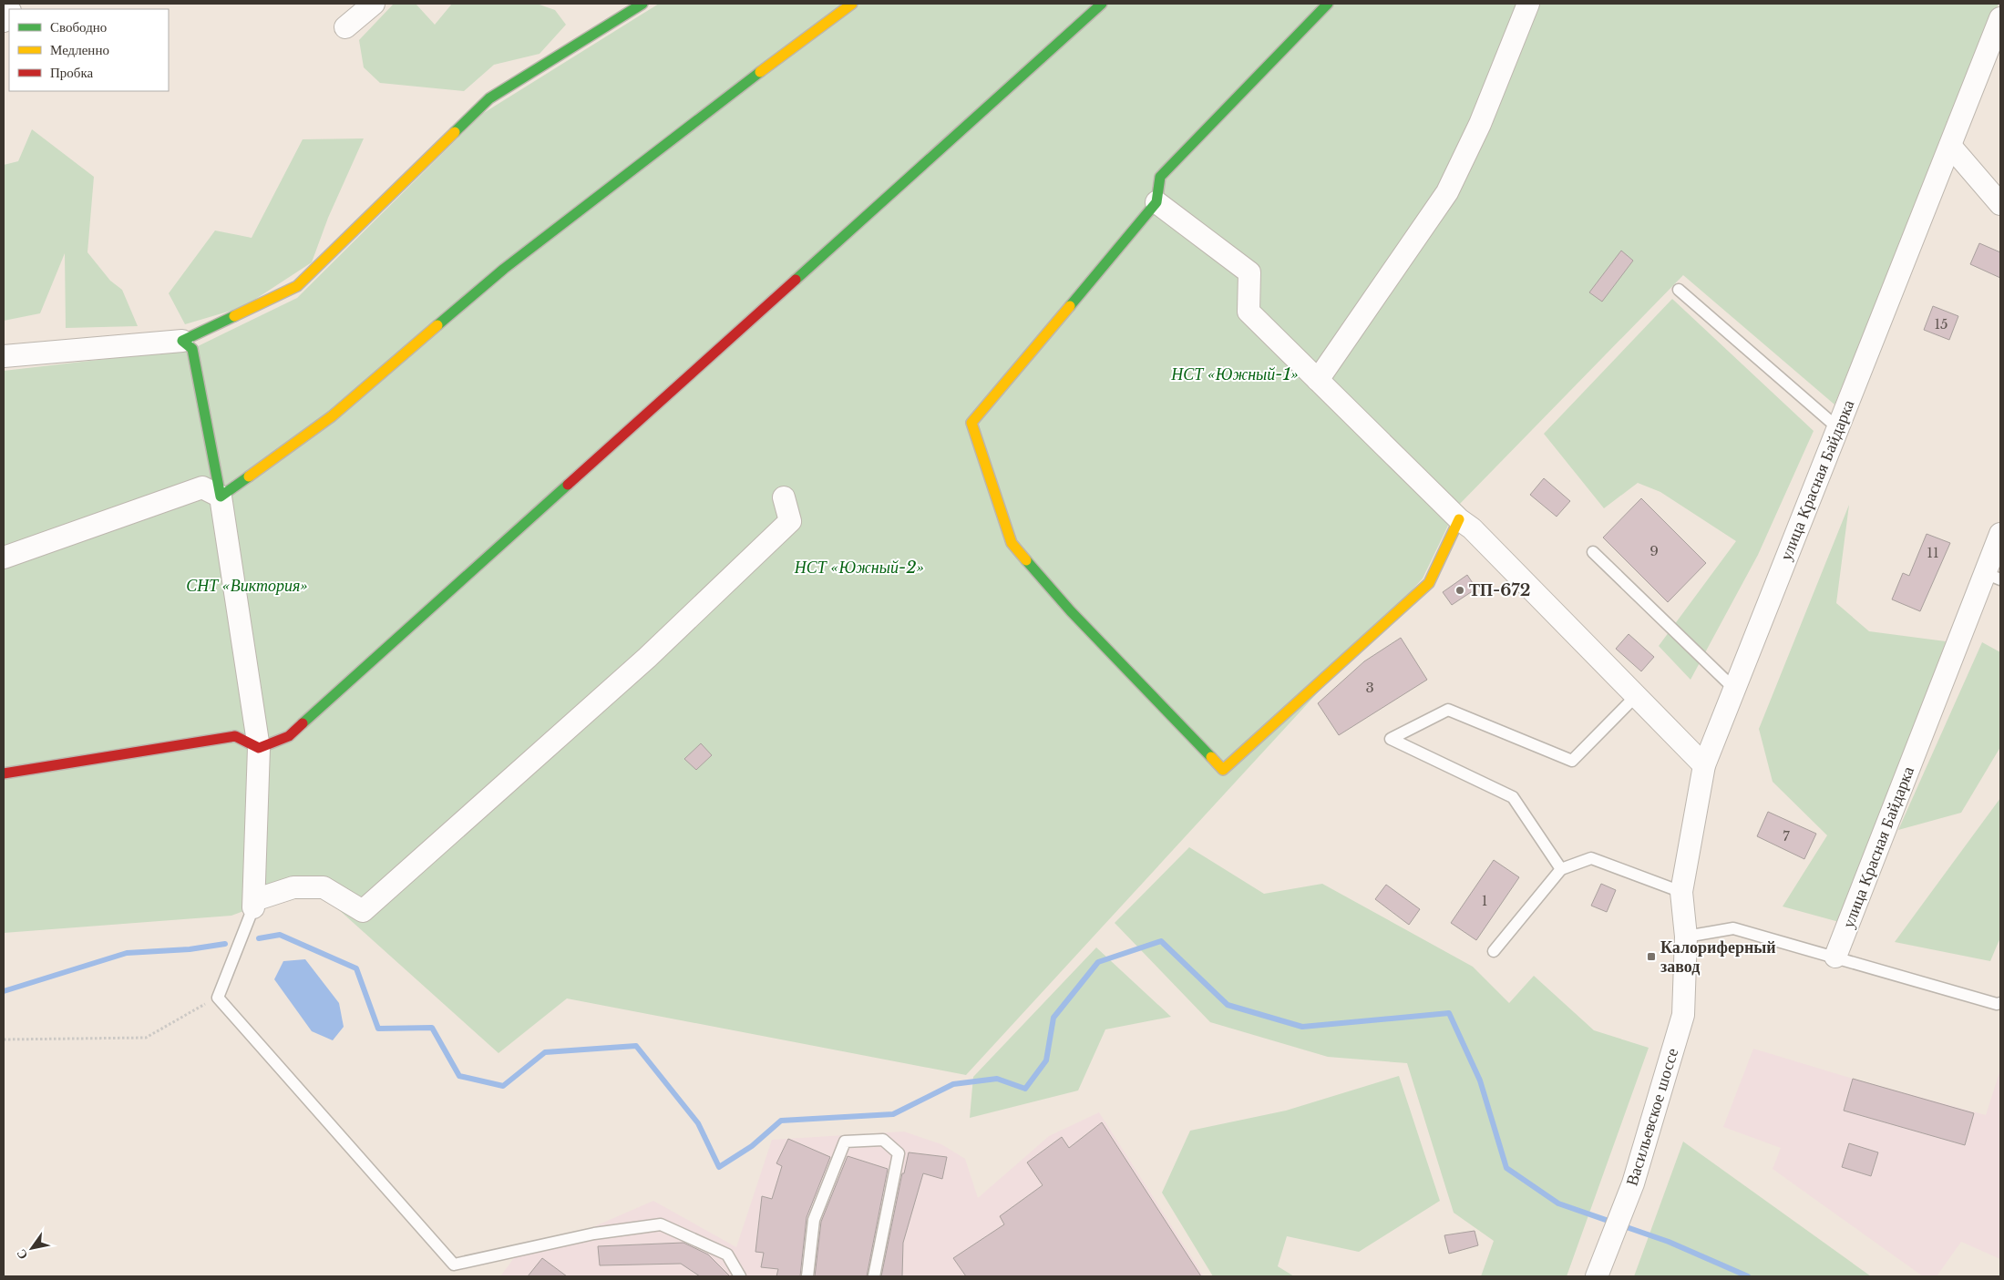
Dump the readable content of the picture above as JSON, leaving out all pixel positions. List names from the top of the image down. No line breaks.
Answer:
{"streets":{"street":["улица Красная Байдарка","Васильевское шоссе"]},"crossings":[["улица Красная Байдарка","Васильевское шоссе"]],"parks":["НСТ «Южный-1»","НСТ «Южный-2»","СНТ «Виктория»"],"places":{"other":["ТП-672"],"transit":["Калориферный завод"]},"house_numbers":["15","9","11","3","7","1"],"legend":["Свободно","Медленно","Пробка"],"north":"bottom left"}
